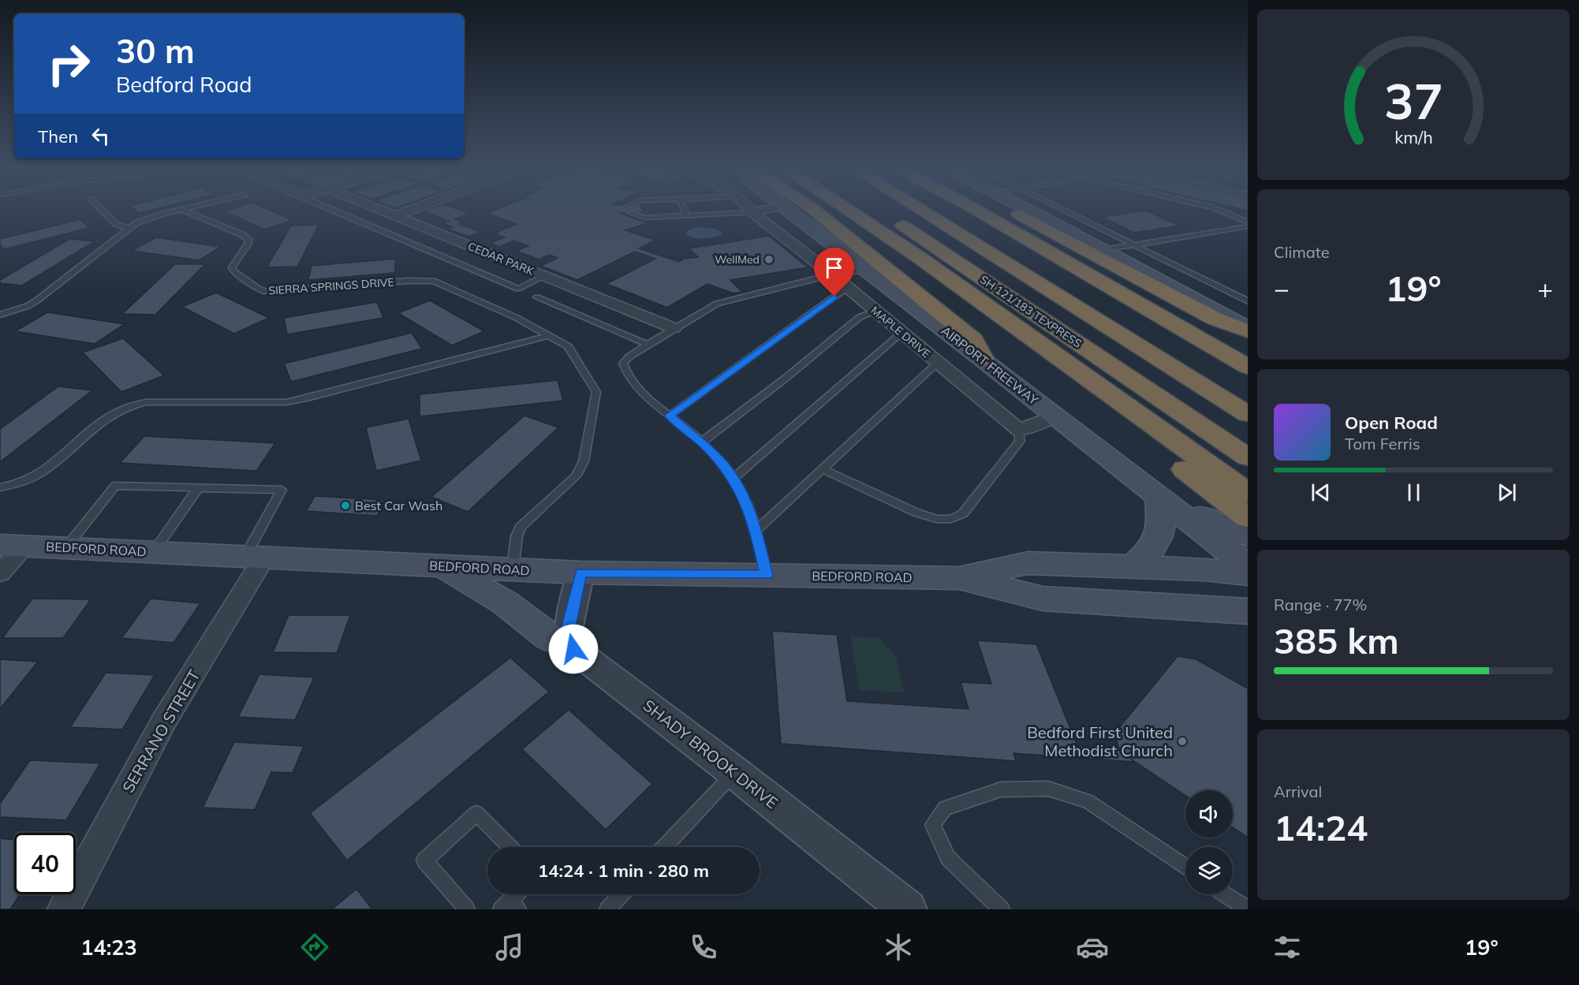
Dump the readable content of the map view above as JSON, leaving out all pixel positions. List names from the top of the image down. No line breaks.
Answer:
{"streets":{"highway":["SH 121/183 TEXPRESS"],"main road":["AIRPORT FREEWAY","BEDFORD ROAD"],"street":["CEDAR PARK","MAPLE DRIVE","SERRANO STREET","SHADY BROOK DRIVE"],"lane":["SIERRA SPRINGS DRIVE"]},"crossings":[["SIERRA SPRINGS DRIVE","BEDFORD ROAD"],["BEDFORD ROAD","SERRANO STREET"]],"places":["WellMed","Best Car Wash","Bedford First United Methodist Church"],"page":{"turn":["30 m","Bedford Road"],"then":"Then","tile":["Climate",["Range · 77%","385 km"],["Arrival","14:24"]],"heat":["−","19°","+"],"song":["Open Road","Tom Ferris"],"limit":"40","trip":"14:24 · 1 min · 280 m","tabs":["14:23","19°"],"gauge":["37","km/h"]}}
